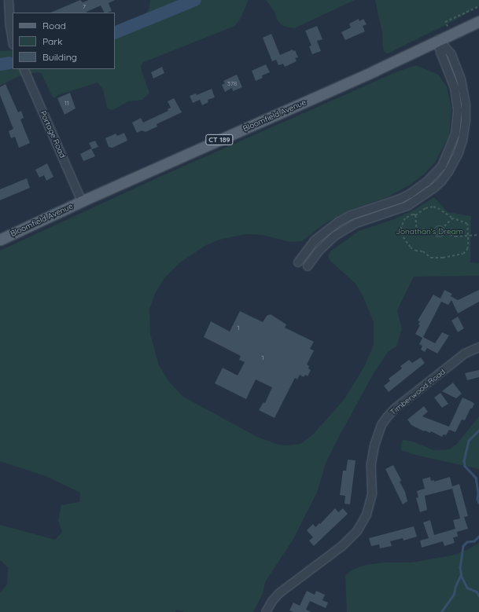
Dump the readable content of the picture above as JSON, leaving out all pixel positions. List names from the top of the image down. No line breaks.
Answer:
{"streets":{"main road":["Bloomfield Avenue","CT 189"],"street":["Portage Road","Timberwood Road"]},"crossings":[["Bloomfield Avenue","Portage Road"]],"parks":["Jonathan's Dream"],"house_numbers":["7","378","11","1","1"],"legend":["Road","Park","Building"]}
